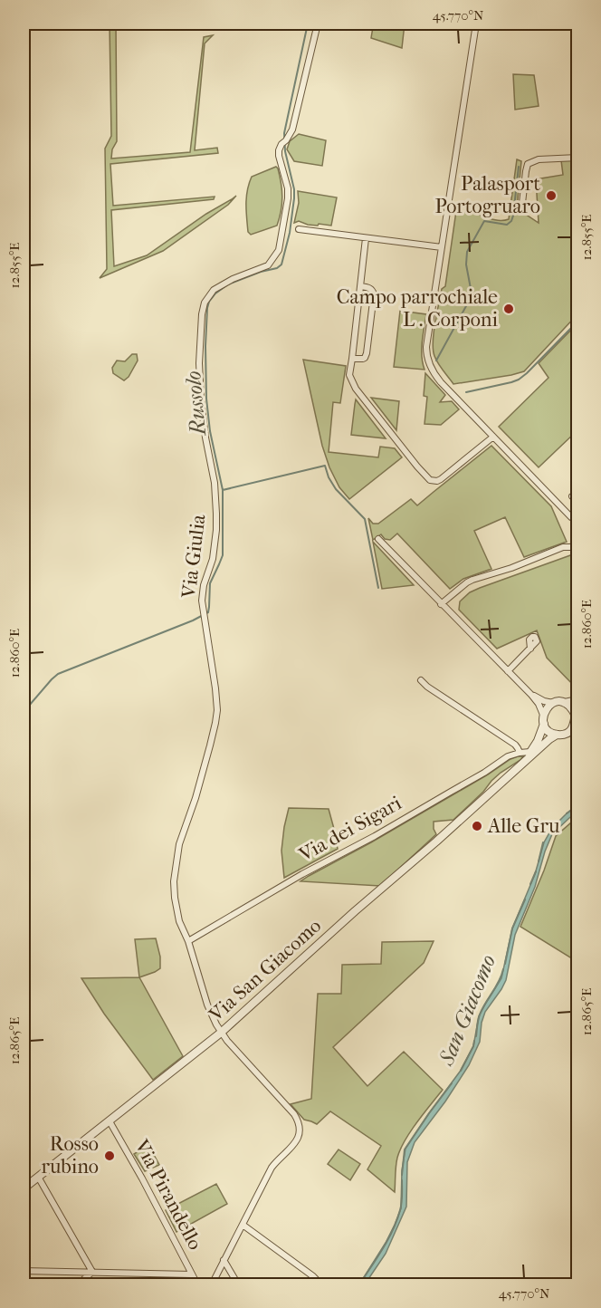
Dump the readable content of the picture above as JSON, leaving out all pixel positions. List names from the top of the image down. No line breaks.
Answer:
{"streets":{"street":["Via Giulia","Via dei Sigari","Via San Giacomo","Via Pirandello"]},"crossings":[["Via Giulia","Via dei Sigari"],["Via Giulia","Via San Giacomo"],["Via dei Sigari","Via San Giacomo"],["Via San Giacomo","Via Pirandello"]],"water":["Russolo","San Giacomo"],"places":["Palasport Portogruaro","Campo parrochiale L . Corponi","Alle Gru","Rosso rubino"],"coordinates":["45.770°N","12.855°E","12.860°E","12.865°E"]}
